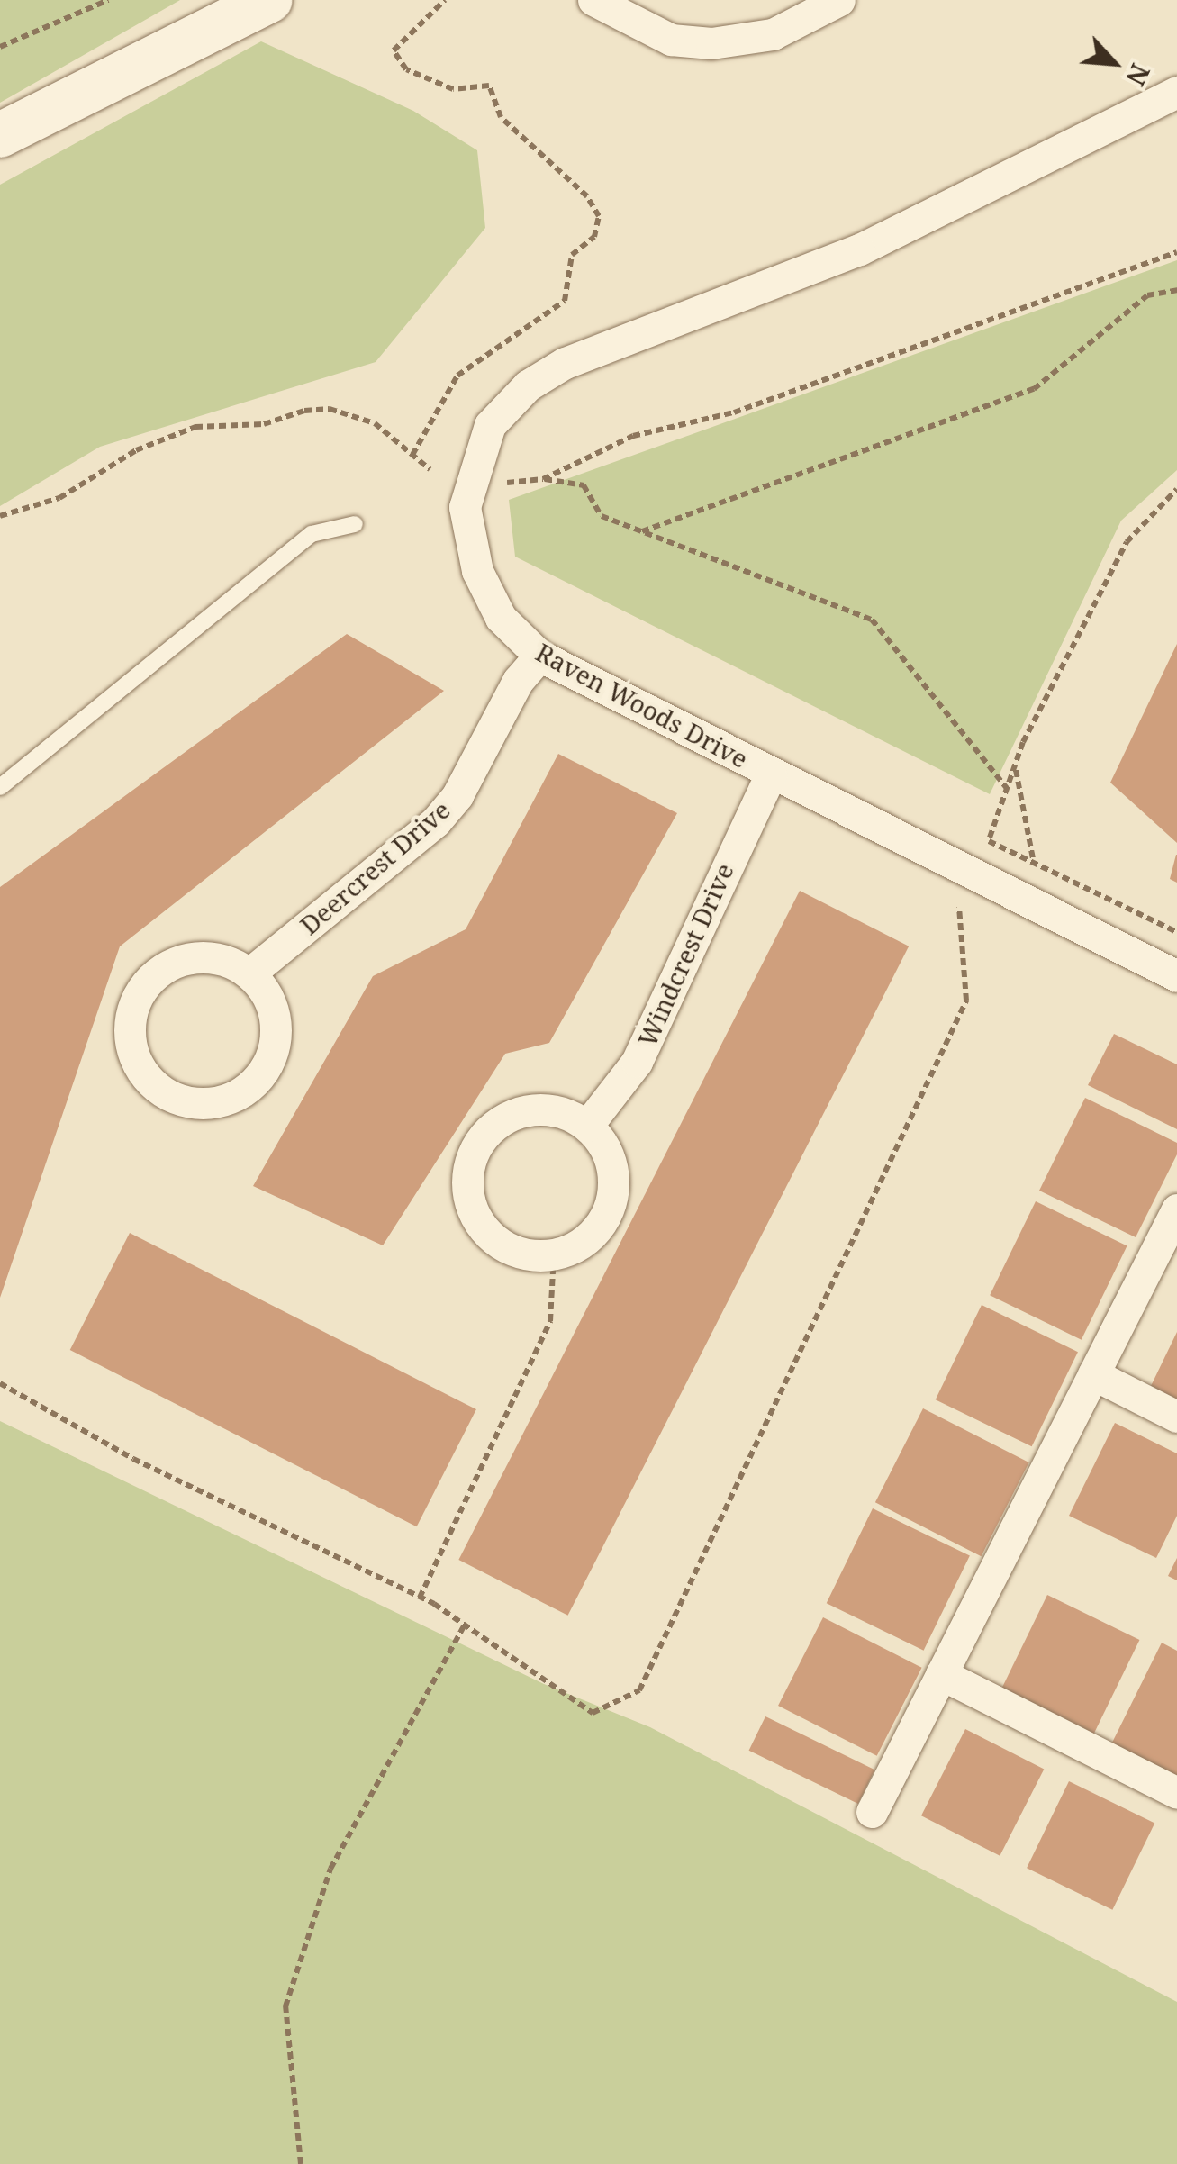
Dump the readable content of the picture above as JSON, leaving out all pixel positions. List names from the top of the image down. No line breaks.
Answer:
{"streets":{"street":["Raven Woods Drive","Deercrest Drive","Windcrest Drive"]},"crossings":[["Raven Woods Drive","Deercrest Drive"],["Raven Woods Drive","Windcrest Drive"]],"north":"bottom right"}
